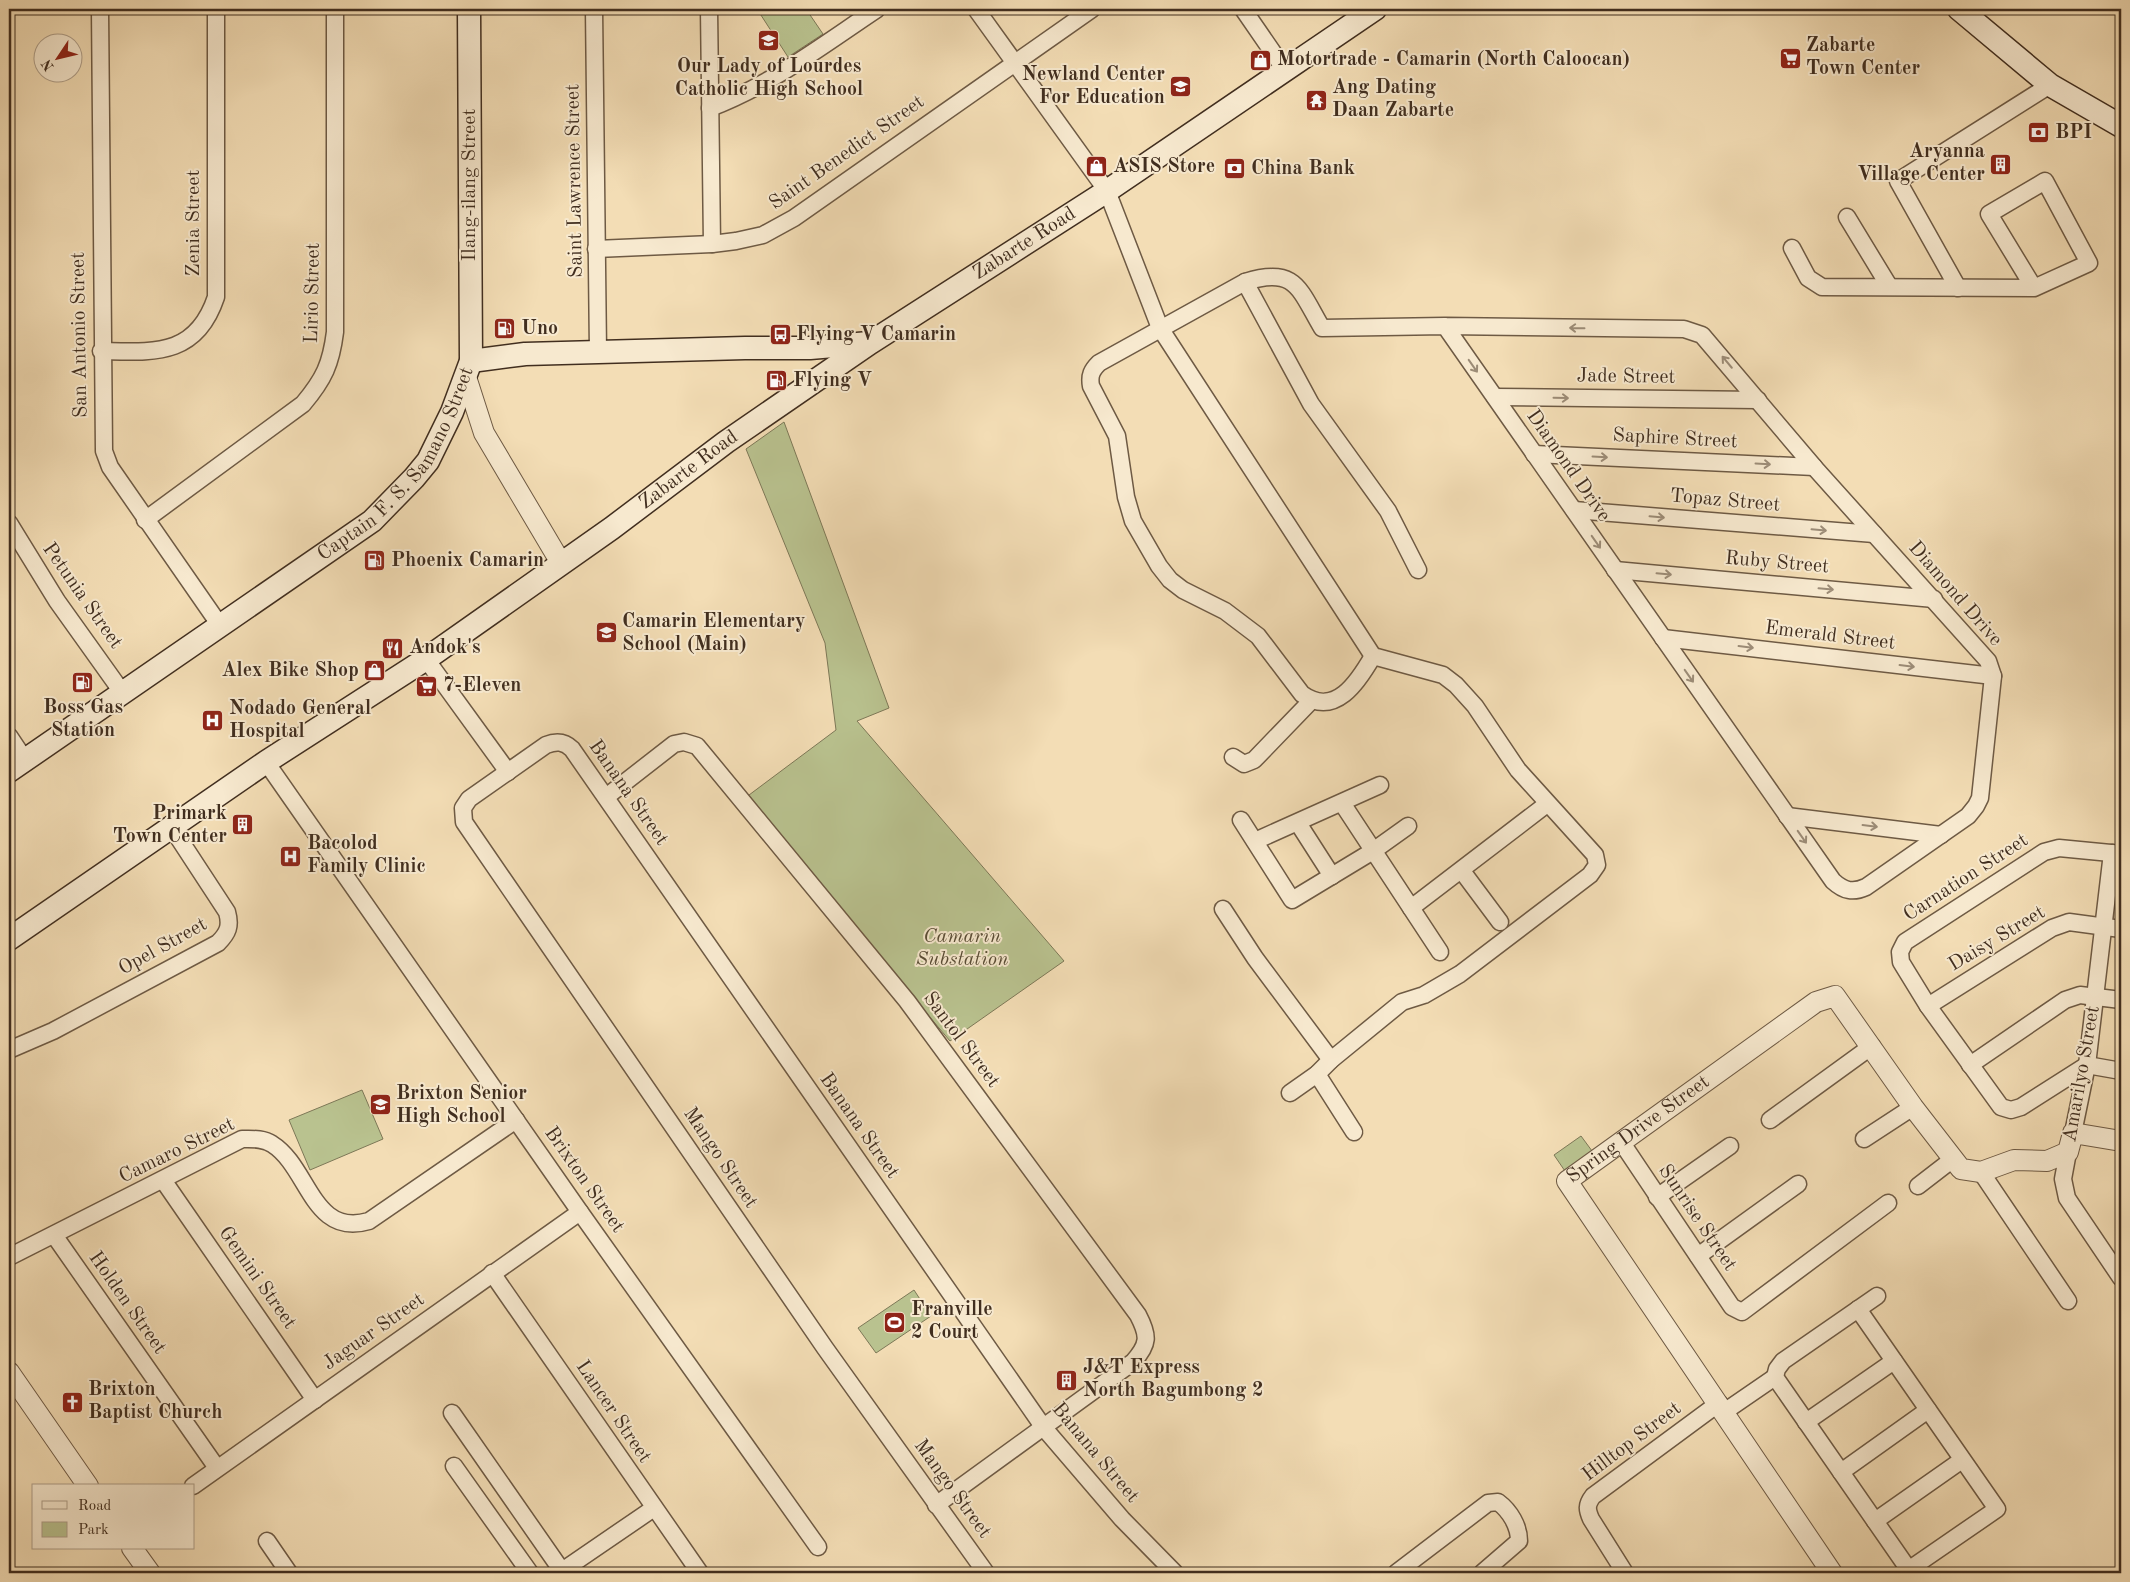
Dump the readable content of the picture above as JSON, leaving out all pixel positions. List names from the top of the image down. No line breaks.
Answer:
{"streets":{"main road":["Ilang-ilang Street","Zabarte Road","Captain F. S. Samano Street"],"street":["Saint Benedict Street","Saint Lawrence Street","Zenia Street","Lirio Street","San Antonio Street","Jade Street","Saphire Street","Diamond Drive","Topaz Street","Ruby Street","Petunia Street","Emerald Street","Banana Street","Carnation Street","Daisy Street","Opel Street","Santol Street","Amarilyo Street","Spring Drive Street","Camaro Street","Mango Street","Brixton Street","Sunrise Street","Gemini Street","Holden Street","Jaguar Street","Lancer Street","Hilltop Street"]},"crossings":[["Saint Benedict Street","Saint Lawrence Street"],["Saint Lawrence Street","Captain F. S. Samano Street"],["Ilang-ilang Street","Captain F. S. Samano Street"],["Zenia Street","San Antonio Street"],["Zabarte Road","Captain F. S. Samano Street"],["Zabarte Road","Opel Street"],["Zabarte Road","Brixton Street"],["Lirio Street","San Antonio Street"],["San Antonio Street","Captain F. S. Samano Street"],["Jade Street","Diamond Drive"],["Saphire Street","Diamond Drive"],["Captain F. S. Samano Street","Petunia Street"],["Diamond Drive","Topaz Street"],["Diamond Drive","Ruby Street"],["Diamond Drive","Emerald Street"],["Banana Street","Santol Street"],["Banana Street","Mango Street"],["Carnation Street","Daisy Street"],["Carnation Street","Amarilyo Street"],["Daisy Street","Amarilyo Street"],["Spring Drive Street","Sunrise Street"],["Spring Drive Street","Hilltop Street"],["Camaro Street","Brixton Street"],["Camaro Street","Gemini Street"],["Camaro Street","Holden Street"],["Brixton Street","Jaguar Street"],["Gemini Street","Jaguar Street"],["Holden Street","Jaguar Street"],["Jaguar Street","Lancer Street"]],"one_way":["Jade Street","Saphire Street","Topaz Street","Ruby Street","Emerald Street"],"parks":["Camarin Substation"],"places":{"school or university":["Our Lady of Lourdes Catholic High School","Newland Center For Education","Camarin Elementary School (Main)","Brixton Senior High School"],"supermarket":["Zabarte Town Center","7-Eleven"],"shop":["Motortrade - Camarin (North Caloocan)","ASIS Store","Alex Bike Shop"],"temple":["Ang Dating Daan Zabarte"],"bank":["BPI","China Bank"],"building":["Aryanna Village Center","Primark Town Center","J&T Express North Bagumbong 2"],"fuel station":["Uno","Flying V","Phoenix Camarin","Boss Gas Station"],"bus stop":["Flying V Camarin"],"restaurant":["Andok's"],"hospital":["Nodado General Hospital","Bacolod Family Clinic"],"sports":["Franville 2 Court"],"church":["Brixton Baptist Church"]},"legend":["Road","Park"],"north":"bottom left"}
